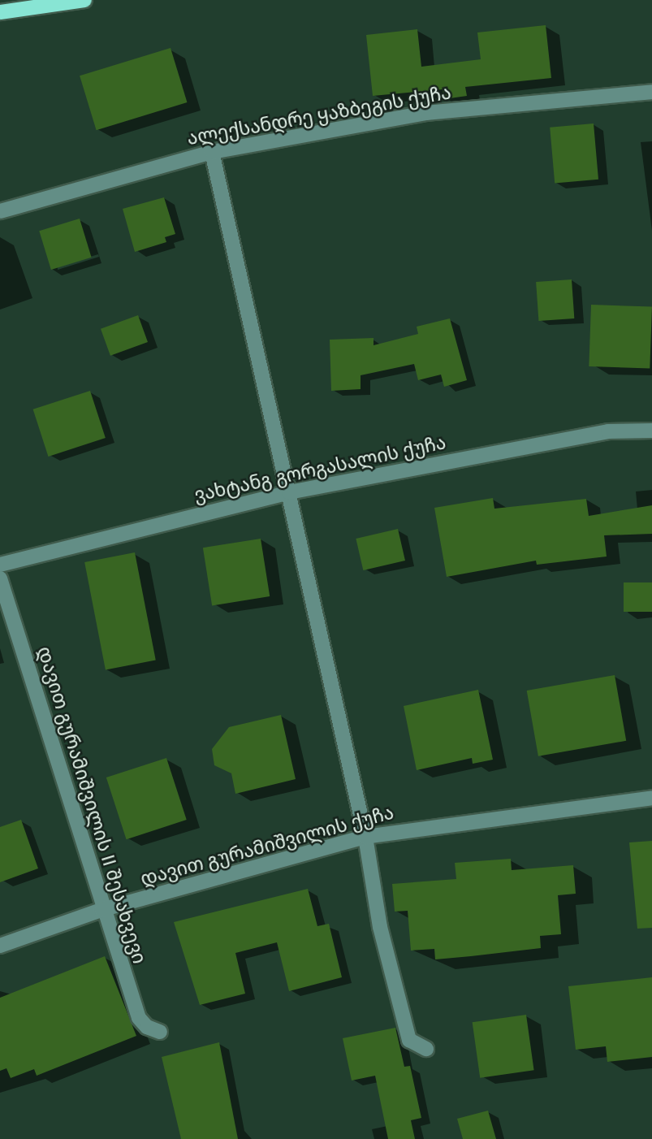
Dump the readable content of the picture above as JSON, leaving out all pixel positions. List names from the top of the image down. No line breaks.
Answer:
{"streets":{"street":["ალექსანდრე ყაზბეგის ქუჩა","ვახტანგ გორგასალის ქუჩა","დავით გურამიშვილის II შესახვევი","დავით გურამიშვილის ქუჩა"]},"crossings":[["დავით გურამიშვილის II შესახვევი","დავით გურამიშვილის ქუჩა"]]}
